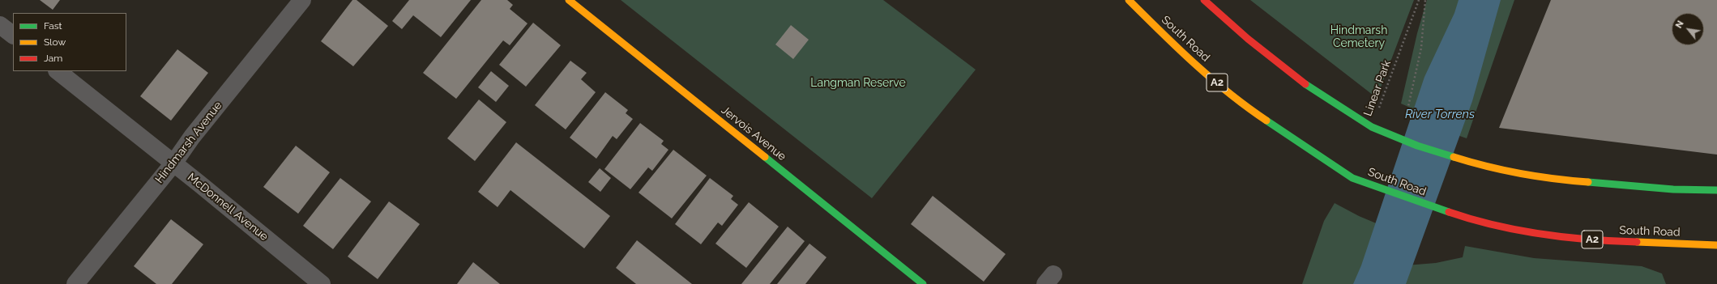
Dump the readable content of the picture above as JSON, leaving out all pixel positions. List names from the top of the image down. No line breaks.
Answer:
{"streets":{"main road":["South Road","A2","Jervois Avenue"],"street":["Hindmarsh Avenue","McDonnell Avenue"],"path":["Linear Park"]},"crossings":[["Hindmarsh Avenue","McDonnell Avenue"]],"water":["River Torrens"],"parks":["Hindmarsh Cemetery","Langman Reserve"],"legend":["Fast","Slow","Jam"],"north":"top left"}
